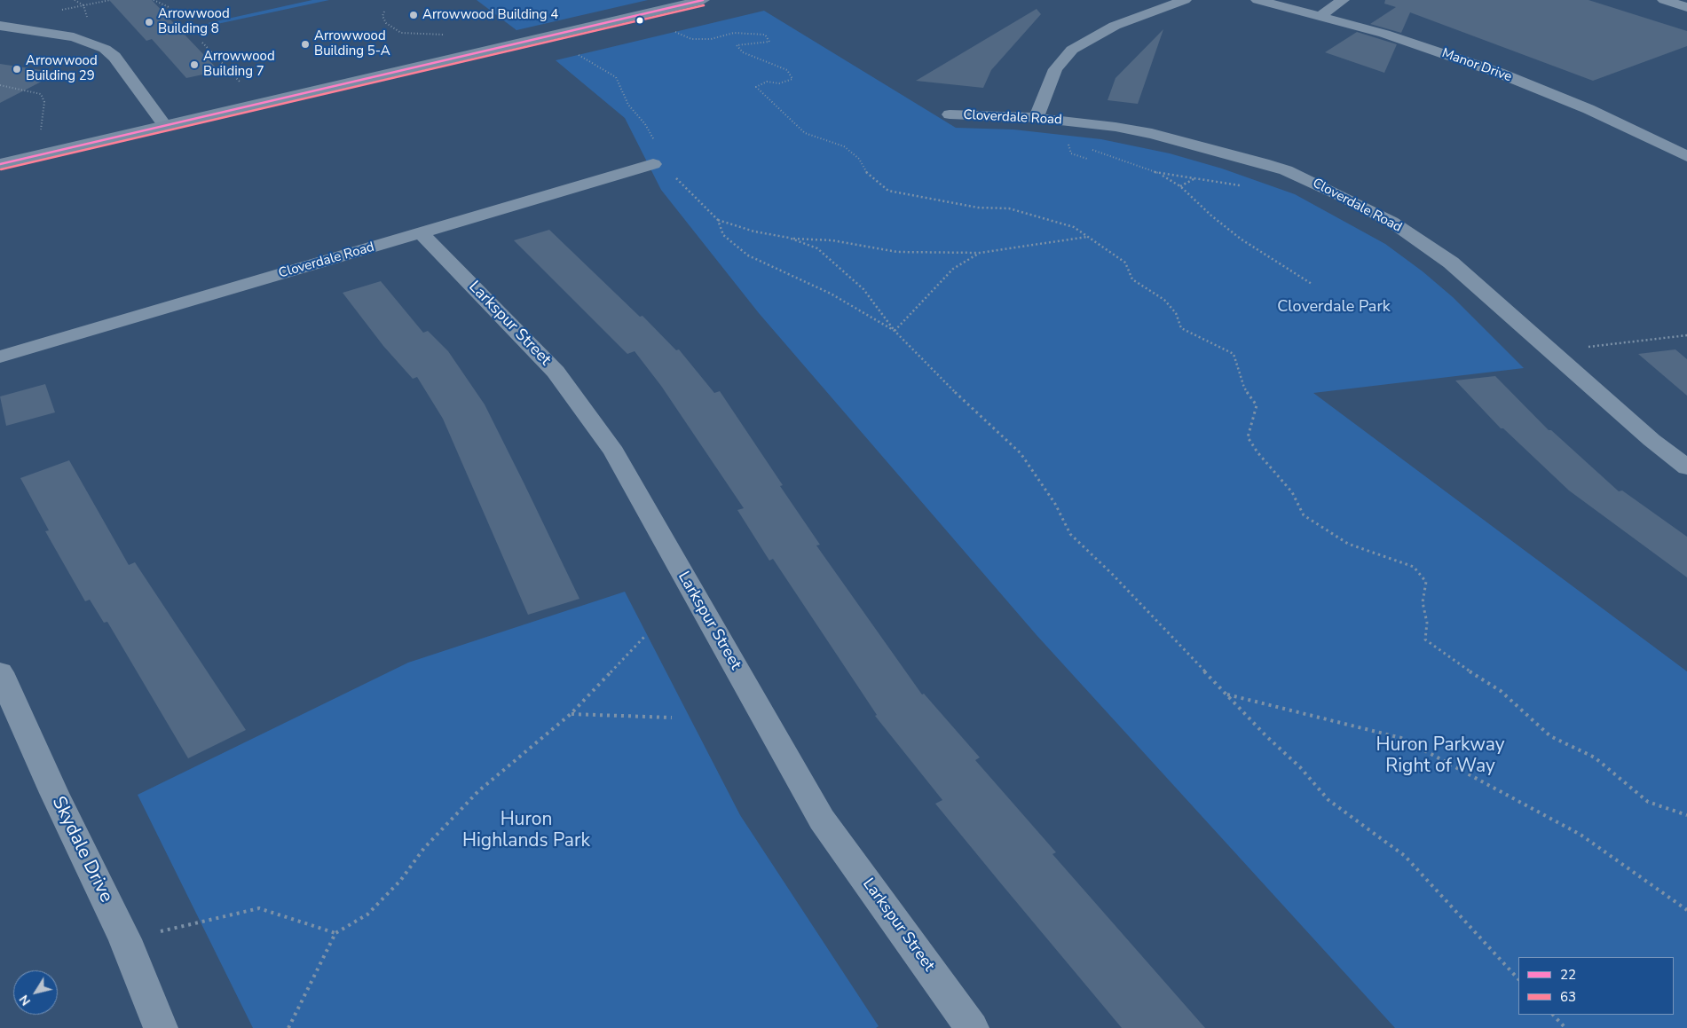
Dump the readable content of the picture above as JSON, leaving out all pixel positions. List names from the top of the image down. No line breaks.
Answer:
{"streets":{"street":["Manor Drive","Cloverdale Road","Larkspur Street","Skydale Drive"]},"crossings":[["Cloverdale Road","Larkspur Street"]],"parks":["Cloverdale Park","Huron Parkway Right of Way","Huron Highlands Park"],"places":["Arrowwood Building 4","Arrowwood Building 8","Arrowwood Building 5-A","Arrowwood Building 7","Arrowwood Building 29"],"lines":["transit line 22","transit line 63"],"legend":["22","63"],"north":"bottom left"}
